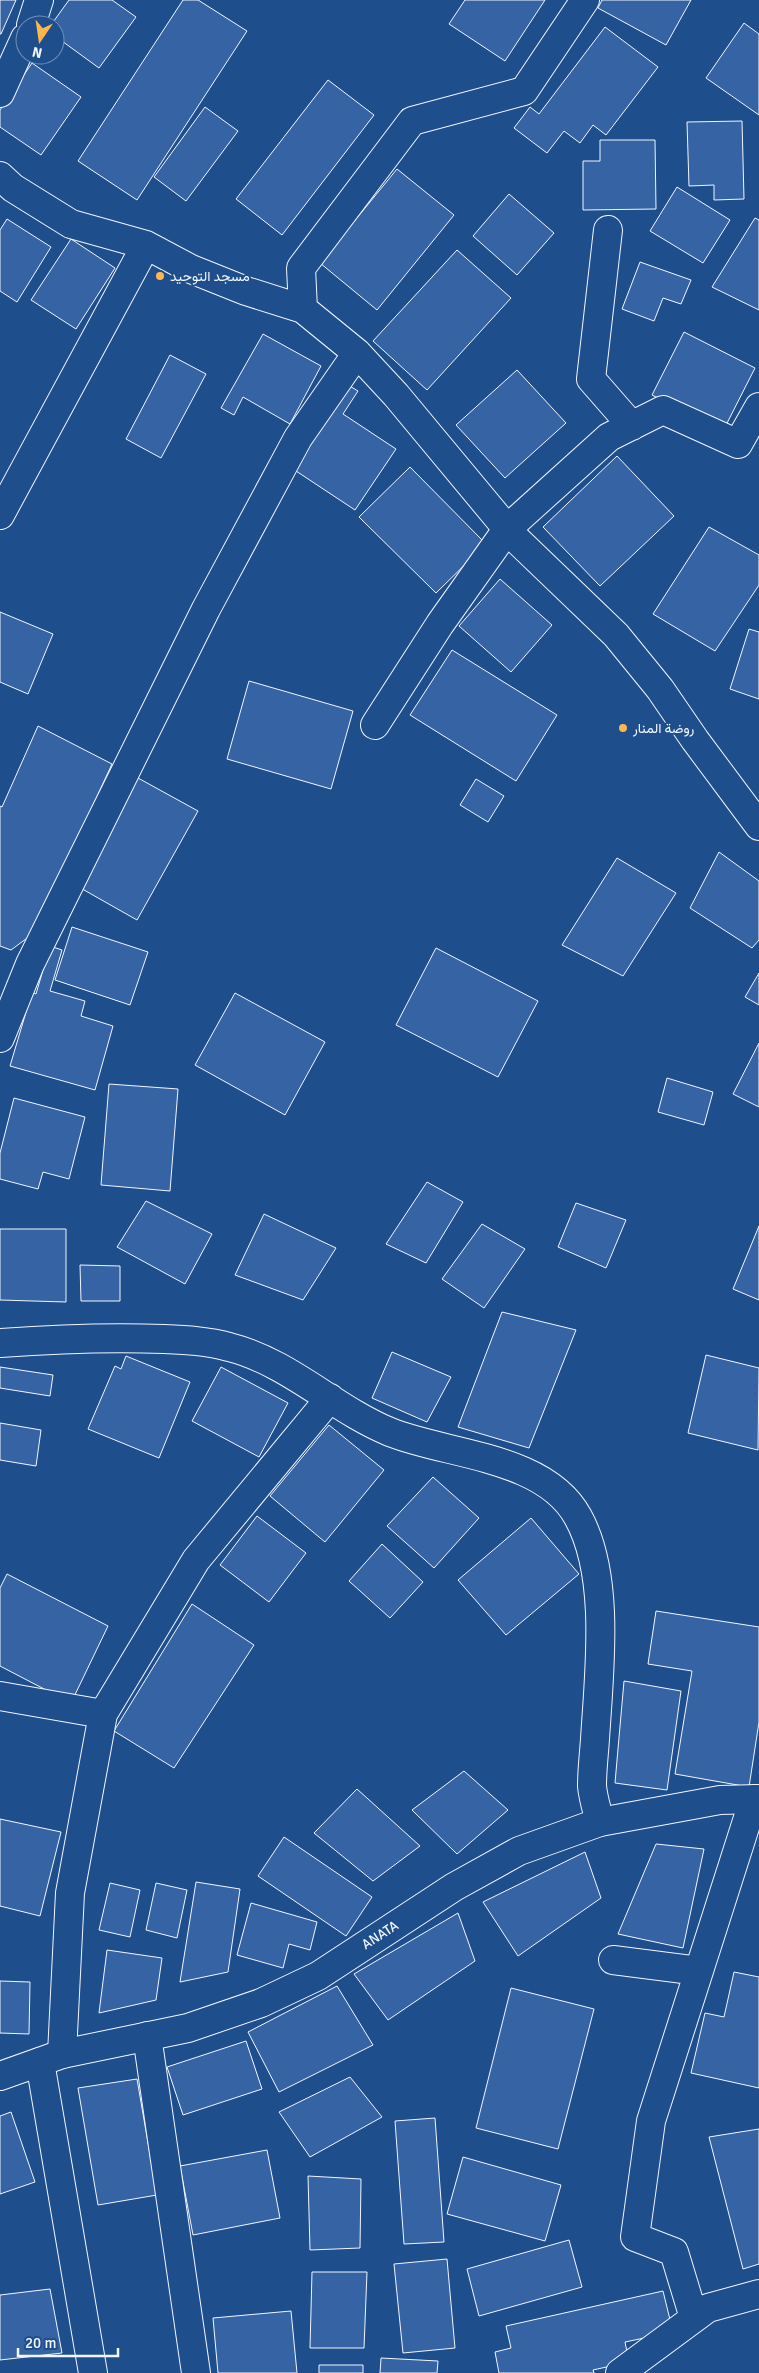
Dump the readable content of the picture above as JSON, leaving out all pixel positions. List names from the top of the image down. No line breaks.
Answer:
{"streets":{"street":["ANATA"]},"places":["مسجد التوحيد","روضة المنار"],"scale_bar":"20 m","north":"bottom"}
